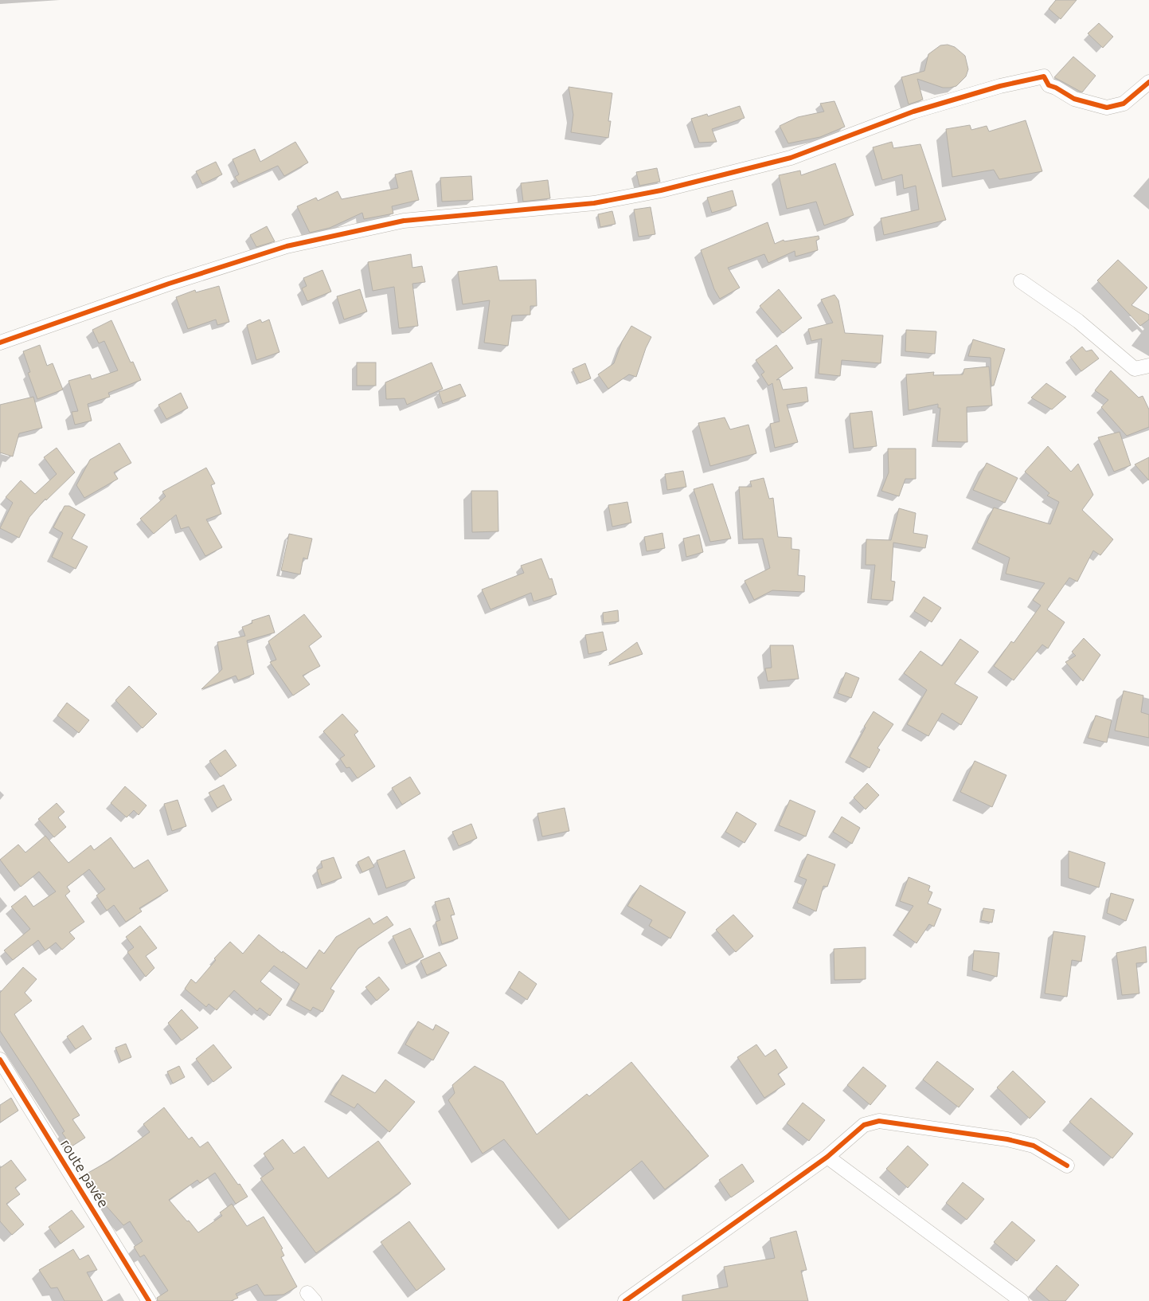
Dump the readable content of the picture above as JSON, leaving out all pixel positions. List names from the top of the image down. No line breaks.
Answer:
{"streets":{"street":["route pavée"]}}
